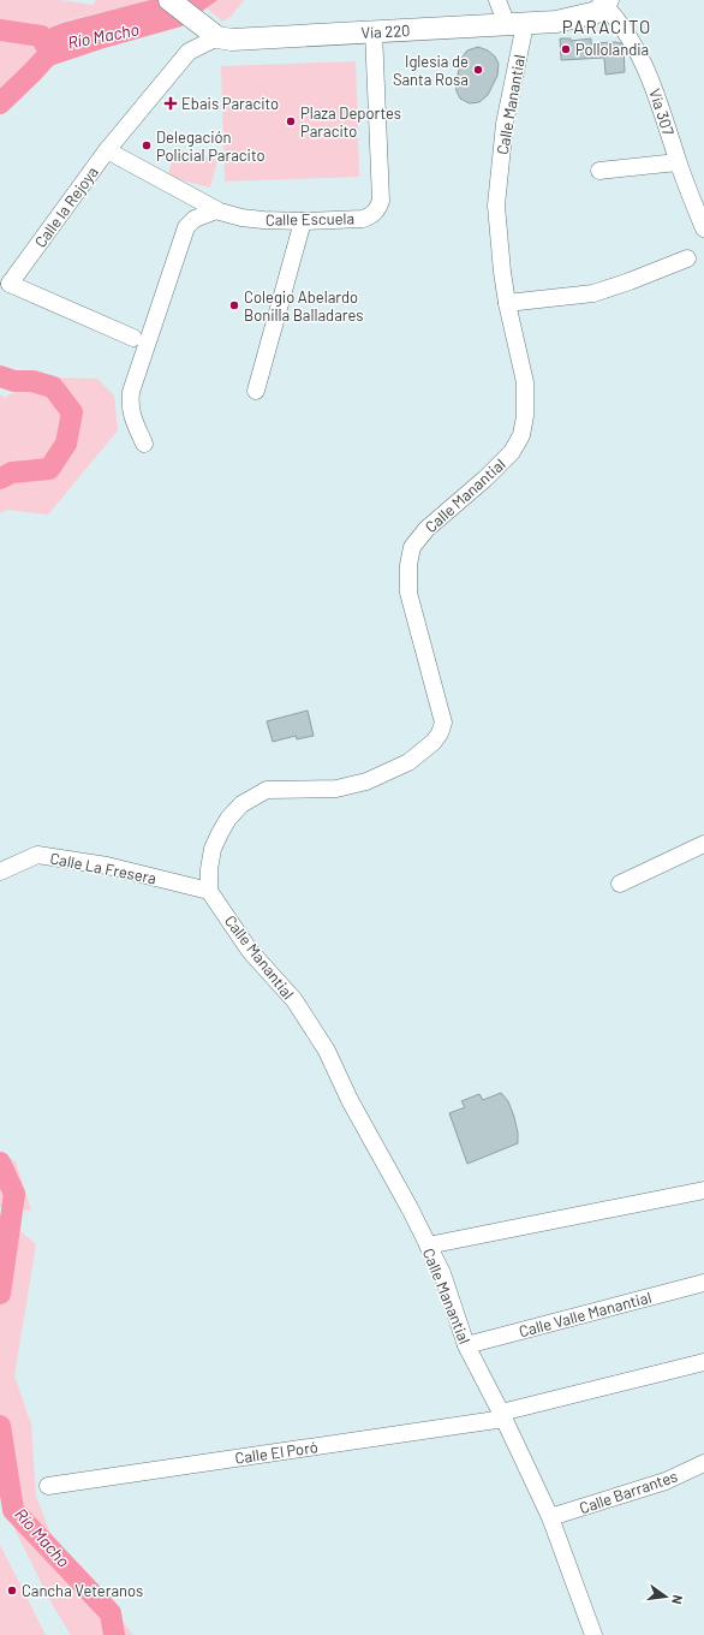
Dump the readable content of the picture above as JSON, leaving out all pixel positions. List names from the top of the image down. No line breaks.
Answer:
{"streets":{"main road":["Vía 220"],"street":["Calle Manantial","Vía 307","Calle la Rejoya","Calle Escuela","Calle La Fresera","Calle Valle Manantial","Calle El Poró","Calle Barrantes"]},"crossings":[["Vía 220","Calle Manantial"],["Vía 220","Vía 307"],["Vía 220","Calle la Rejoya"],["Vía 220","Calle Escuela"],["Calle Manantial","Calle La Fresera"],["Calle Manantial","Calle Valle Manantial"],["Calle Manantial","Calle El Poró"],["Calle Manantial","Calle Barrantes"],["Calle la Rejoya","Calle Escuela"]],"districts":["PARACITO"],"water":["Río Macho"],"places":{"other":["Pollolandia","Iglesia de Santa Rosa","Plaza Deportes Paracito","Delegación Policial Paracito","Colegio Abelardo Bonilla Balladares","Cancha Veteranos"],"health":["Ebais Paracito"]},"north":"right"}
